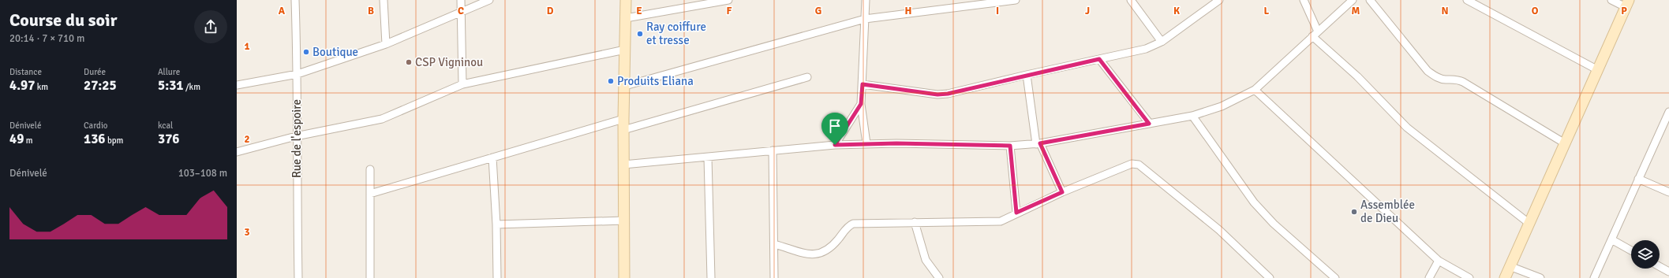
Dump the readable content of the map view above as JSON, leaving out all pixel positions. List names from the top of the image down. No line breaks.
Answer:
{"streets":{"street":["Rue de l'espoire"]},"places":["Ray coiffure et tresse","Boutique","CSP Vigninou","Produits Eliana","Assemblée de Dieu"],"page":{"heading":["Course du soir","20:14 · 7 × 710 m"],"stats":[["Distance","4.97 km"],["Durée","27:25"],["Allure","5:31 /km"],["Dénivelé","49 m"],["Cardio","136 bpm"],["kcal","376"]],"chart":["Dénivelé","103–108 m"]},"grid":{"columns":["A","B","C","D","E","F","G","H","I","J","K","L","M","N","O","P"],"rows":["1","2","3"]}}
